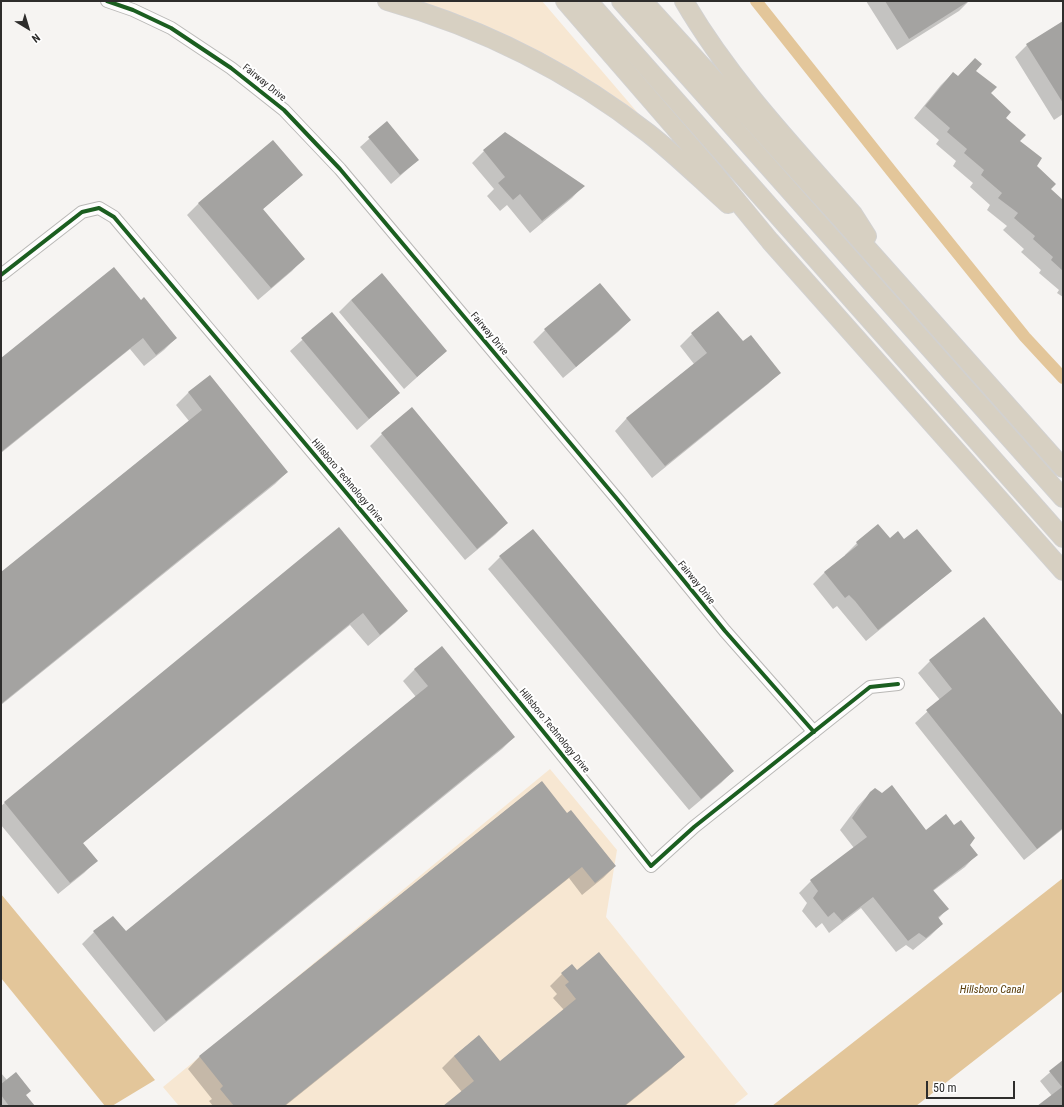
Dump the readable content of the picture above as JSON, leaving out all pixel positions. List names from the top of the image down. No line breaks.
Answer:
{"streets":{"street":["Fairway Drive","Hillsboro Technology Drive"]},"crossings":[["Fairway Drive","Hillsboro Technology Drive"]],"water":["Hillsboro Canal"],"scale_bar":"50 m","north":"bottom right"}
